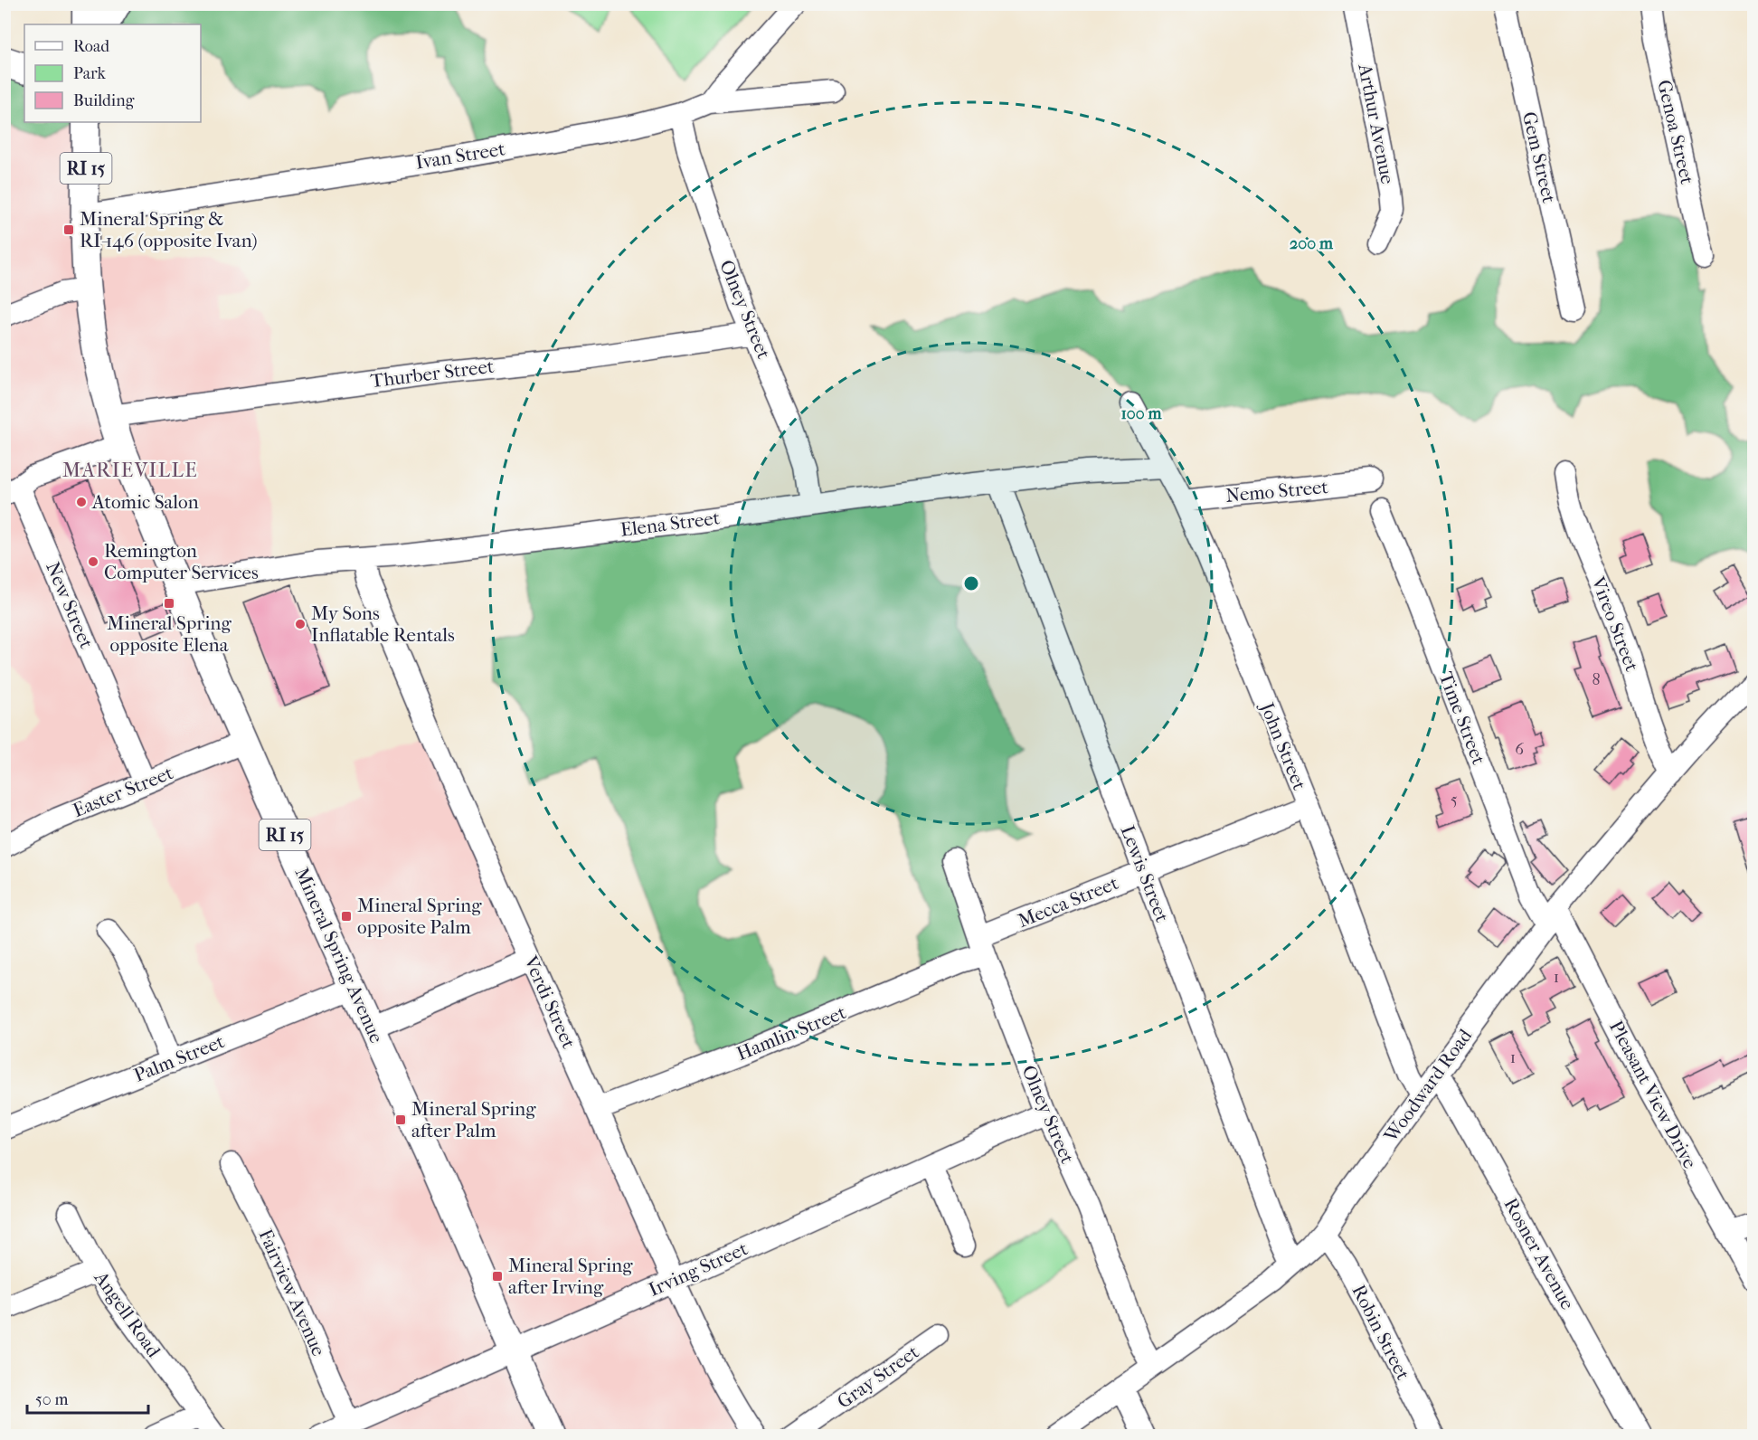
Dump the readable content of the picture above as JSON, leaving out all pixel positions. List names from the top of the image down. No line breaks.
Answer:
{"streets":{"main road":["RI 15","Mineral Spring Avenue"],"street":["Arthur Avenue","Genoa Street","Ivan Street","Gem Street","Olney Street","Thurber Street","Nemo Street","Elena Street","New Street","Vireo Street","Time Street","John Street","Easter Street","Lewis Street","Mecca Street","Verdi Street","Hamlin Street","Palm Street","Woodward Road","Pleasant View Drive","Rosner Avenue","Irving Street","Fairview Avenue","Angell Road","Robin Street","Gray Street"]},"crossings":[["Ivan Street","Olney Street"],["Ivan Street","Mineral Spring Avenue"],["Olney Street","Thurber Street"],["Olney Street","Elena Street"],["Olney Street","Mecca Street"],["Olney Street","Hamlin Street"],["Olney Street","Woodward Road"],["Olney Street","Irving Street"],["Thurber Street","Mineral Spring Avenue"],["Nemo Street","John Street"],["Elena Street","John Street"],["Elena Street","Lewis Street"],["Elena Street","Mineral Spring Avenue"],["Elena Street","Verdi Street"],["New Street","Easter Street"],["Vireo Street","Woodward Road"],["Time Street","Woodward Road"],["Time Street","Pleasant View Drive"],["John Street","Mecca Street"],["John Street","Woodward Road"],["Easter Street","Mineral Spring Avenue"],["Lewis Street","Mecca Street"],["Lewis Street","Woodward Road"],["Mecca Street","Hamlin Street"],["Mineral Spring Avenue","Palm Street"],["Mineral Spring Avenue","Irving Street"],["Verdi Street","Hamlin Street"],["Verdi Street","Irving Street"],["Woodward Road","Pleasant View Drive"],["Woodward Road","Rosner Avenue"],["Woodward Road","Robin Street"],["Irving Street","Fairview Avenue"]],"districts":["MARIEVILLE"],"places":{"transit":["Mineral Spring & RI-146 (opposite Ivan)","Mineral Spring opposite Elena","Mineral Spring opposite Palm","Mineral Spring after Palm","Mineral Spring after Irving"],"other":["Atomic Salon","Remington Computer Services","My Sons Inflatable Rentals"]},"house_numbers":["8","6","5","1","1"],"legend":["Road","Park","Building"],"scale_bar":"50 m","rings":["200 m","100 m"]}
